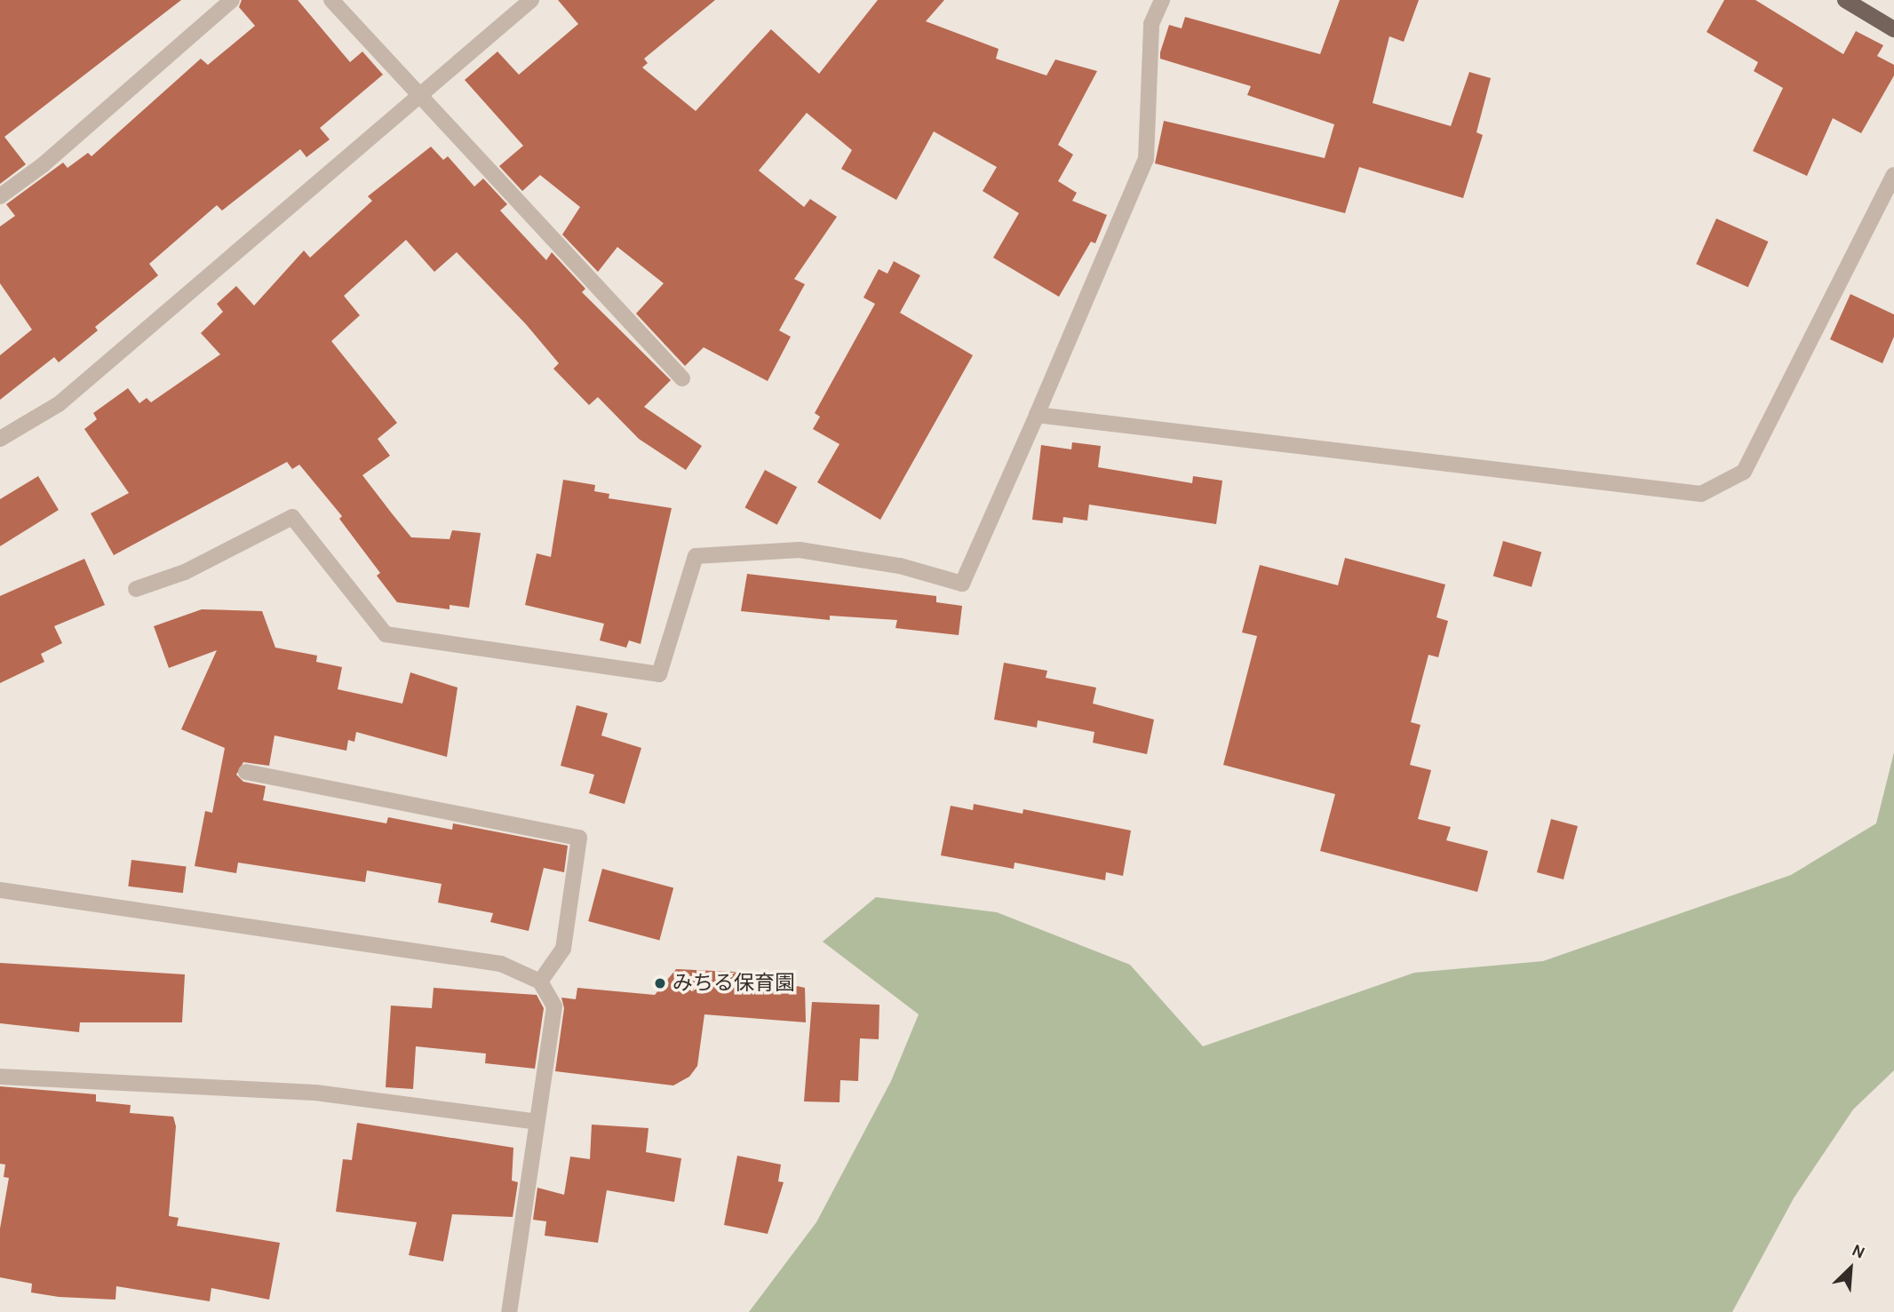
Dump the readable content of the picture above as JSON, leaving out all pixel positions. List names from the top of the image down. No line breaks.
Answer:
{"places":["みちる保育園"],"north":"top right"}
